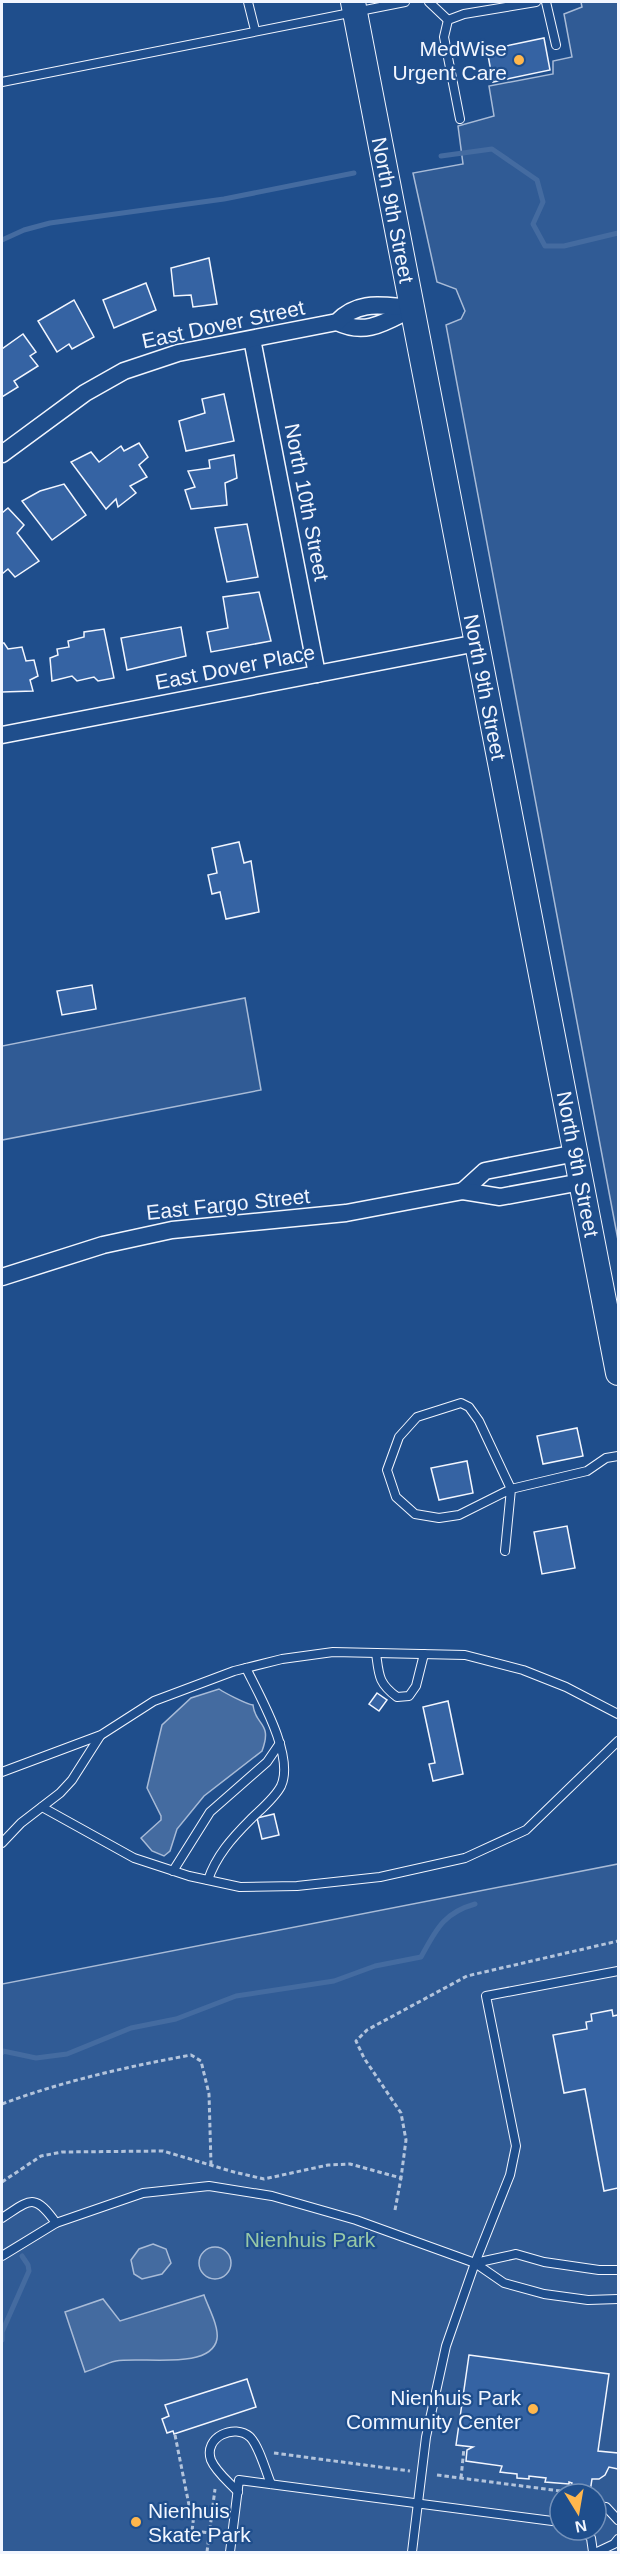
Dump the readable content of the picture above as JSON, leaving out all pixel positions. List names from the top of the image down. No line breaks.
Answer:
{"streets":{"main road":["North 9th Street"],"street":["East Dover Street","North 10th Street","East Dover Place","East Fargo Street"]},"crossings":[["North 9th Street","East Dover Street"],["North 9th Street","East Dover Place"],["North 9th Street","East Fargo Street"],["East Dover Street","North 10th Street"],["North 10th Street","East Dover Place"]],"parks":["Nienhuis Park"],"places":["MedWise Urgent Care","Nienhuis Park Community Center","Nienhuis Skate Park"],"north":"bottom"}
